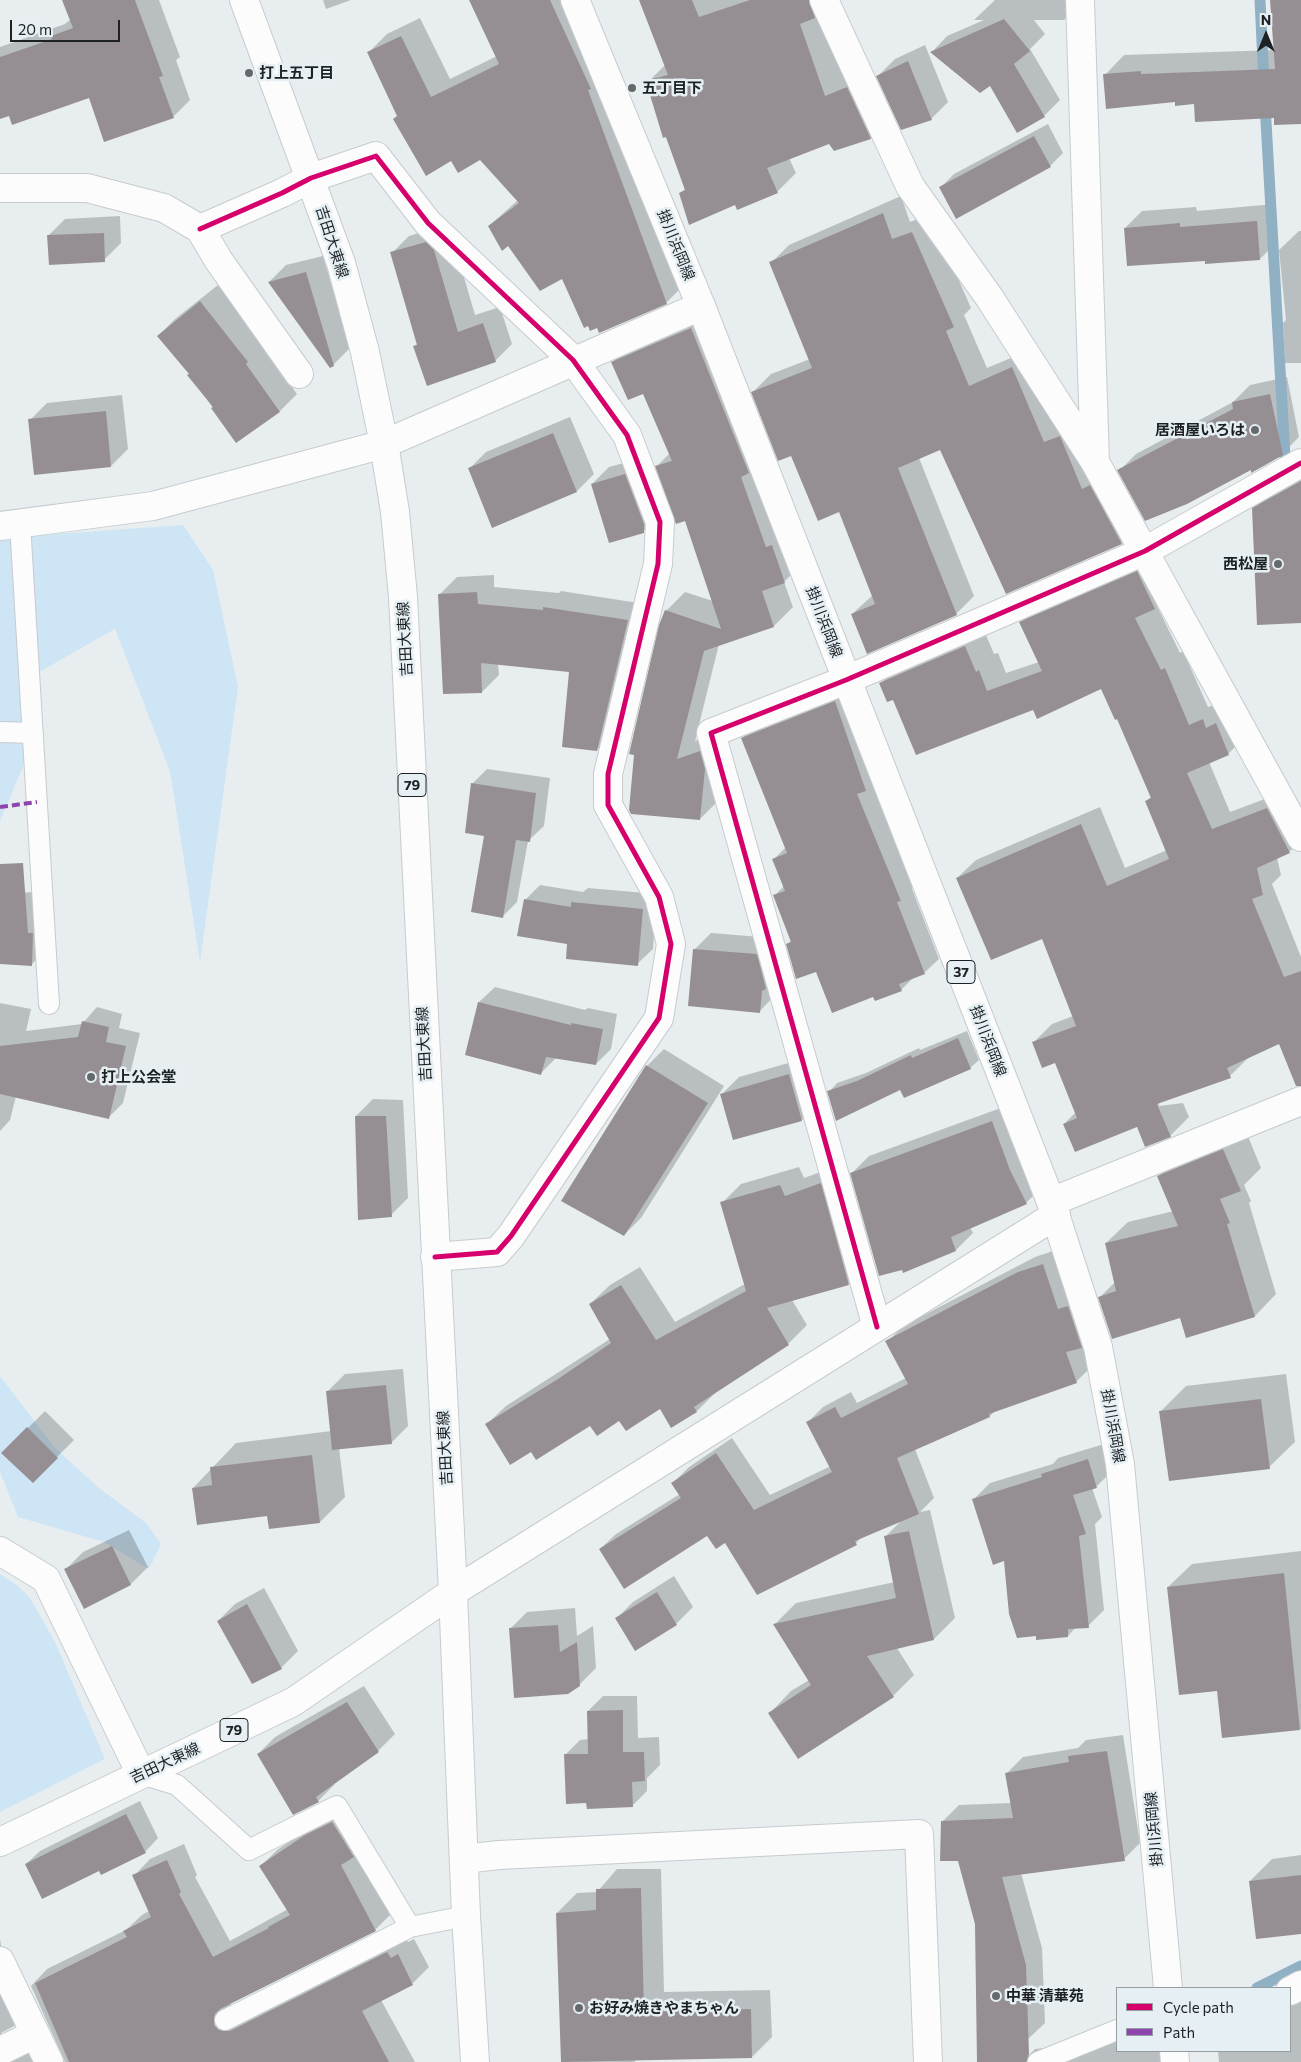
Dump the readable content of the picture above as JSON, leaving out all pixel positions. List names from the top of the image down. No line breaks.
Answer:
{"streets":{"street":["吉田大東線","掛川浜岡線","79","37"]},"places":["打上五丁目","五丁目下","居酒屋いろは","西松屋","打上公会堂","中華 清華苑","お好み焼きやまちゃん"],"legend":["Cycle path","Path"],"scale_bar":"20 m","north":"top"}
